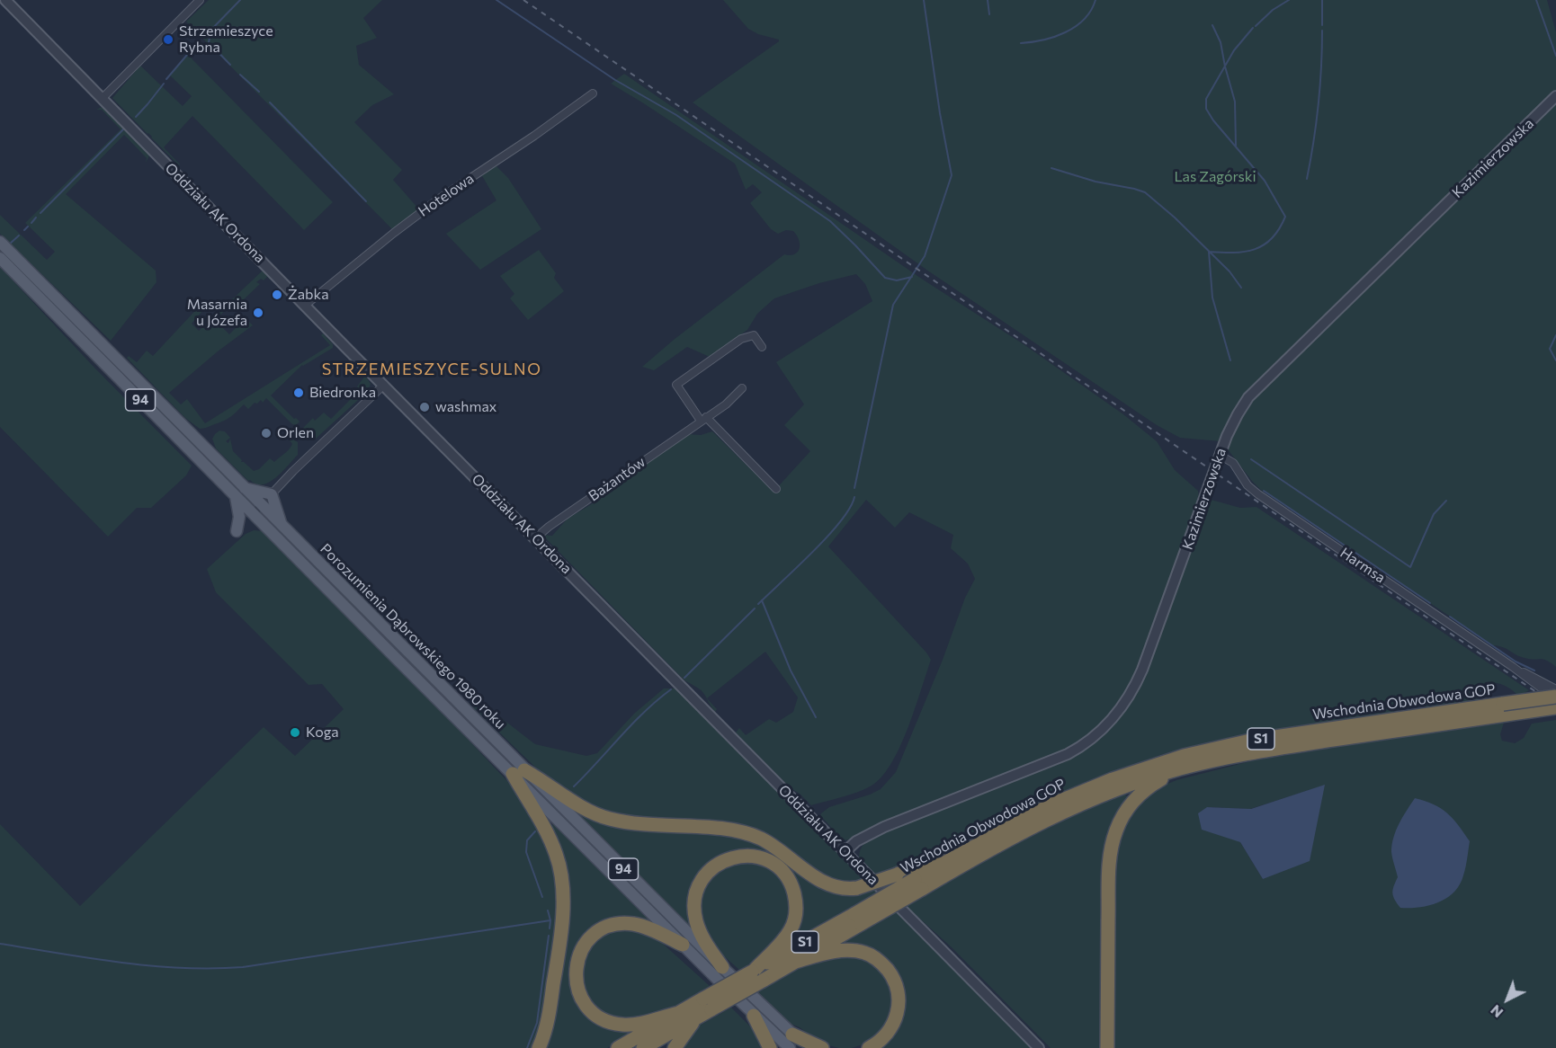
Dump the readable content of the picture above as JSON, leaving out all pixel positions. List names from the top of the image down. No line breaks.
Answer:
{"streets":{"highway":["Wschodnia Obwodowa GOP","S1"],"main road":["94","Porozumienia Dąbrowskiego 1980 roku"],"street":["Kazimierzowska","Hotelowa","Oddziału AK Ordona","Bażantów","Harmsa"]},"crossings":[["Kazimierzowska","Oddziału AK Ordona"],["Kazimierzowska","Harmsa"],["Hotelowa","Oddziału AK Ordona"],["Oddziału AK Ordona","Bażantów"],["Harmsa","Wschodnia Obwodowa GOP"]],"districts":["STRZEMIESZYCE-SULNO"],"parks":["Las Zagórski"],"places":["Strzemieszyce Rybna","Żabka","Masarnia u Józefa","Biedronka","washmax","Orlen","Koga"],"north":"bottom left"}
